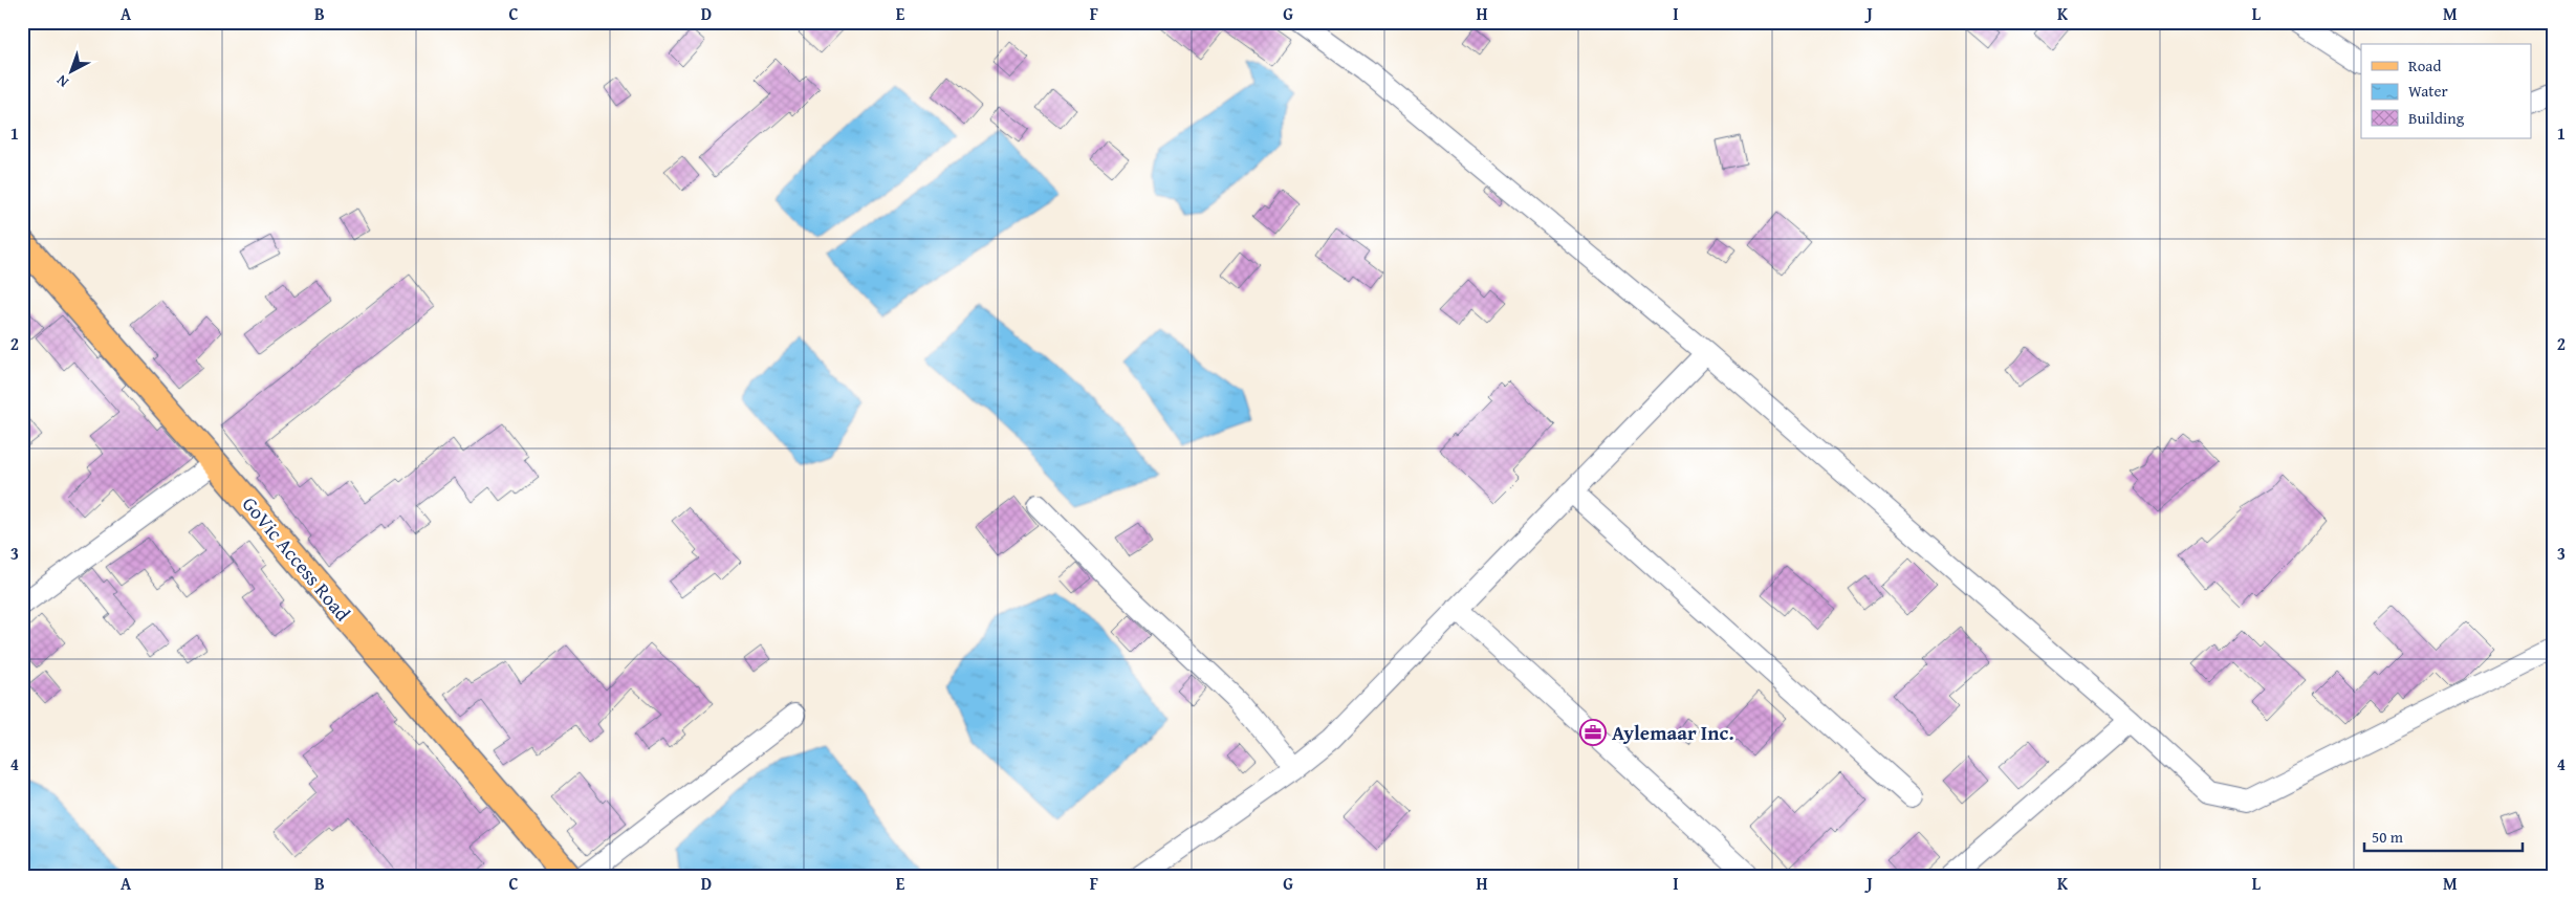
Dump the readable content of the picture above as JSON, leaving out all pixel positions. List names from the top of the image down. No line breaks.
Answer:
{"streets":{"main road":["GoVic Access Road"]},"places":{"office":["Aylemaar Inc."]},"legend":["Road","Water","Building"],"scale_bar":"50 m","north":"bottom left","grid":{"columns":["A","B","C","D","E","F","G","H","I","J","K","L","M"],"rows":["1","2","3","4"]}}
